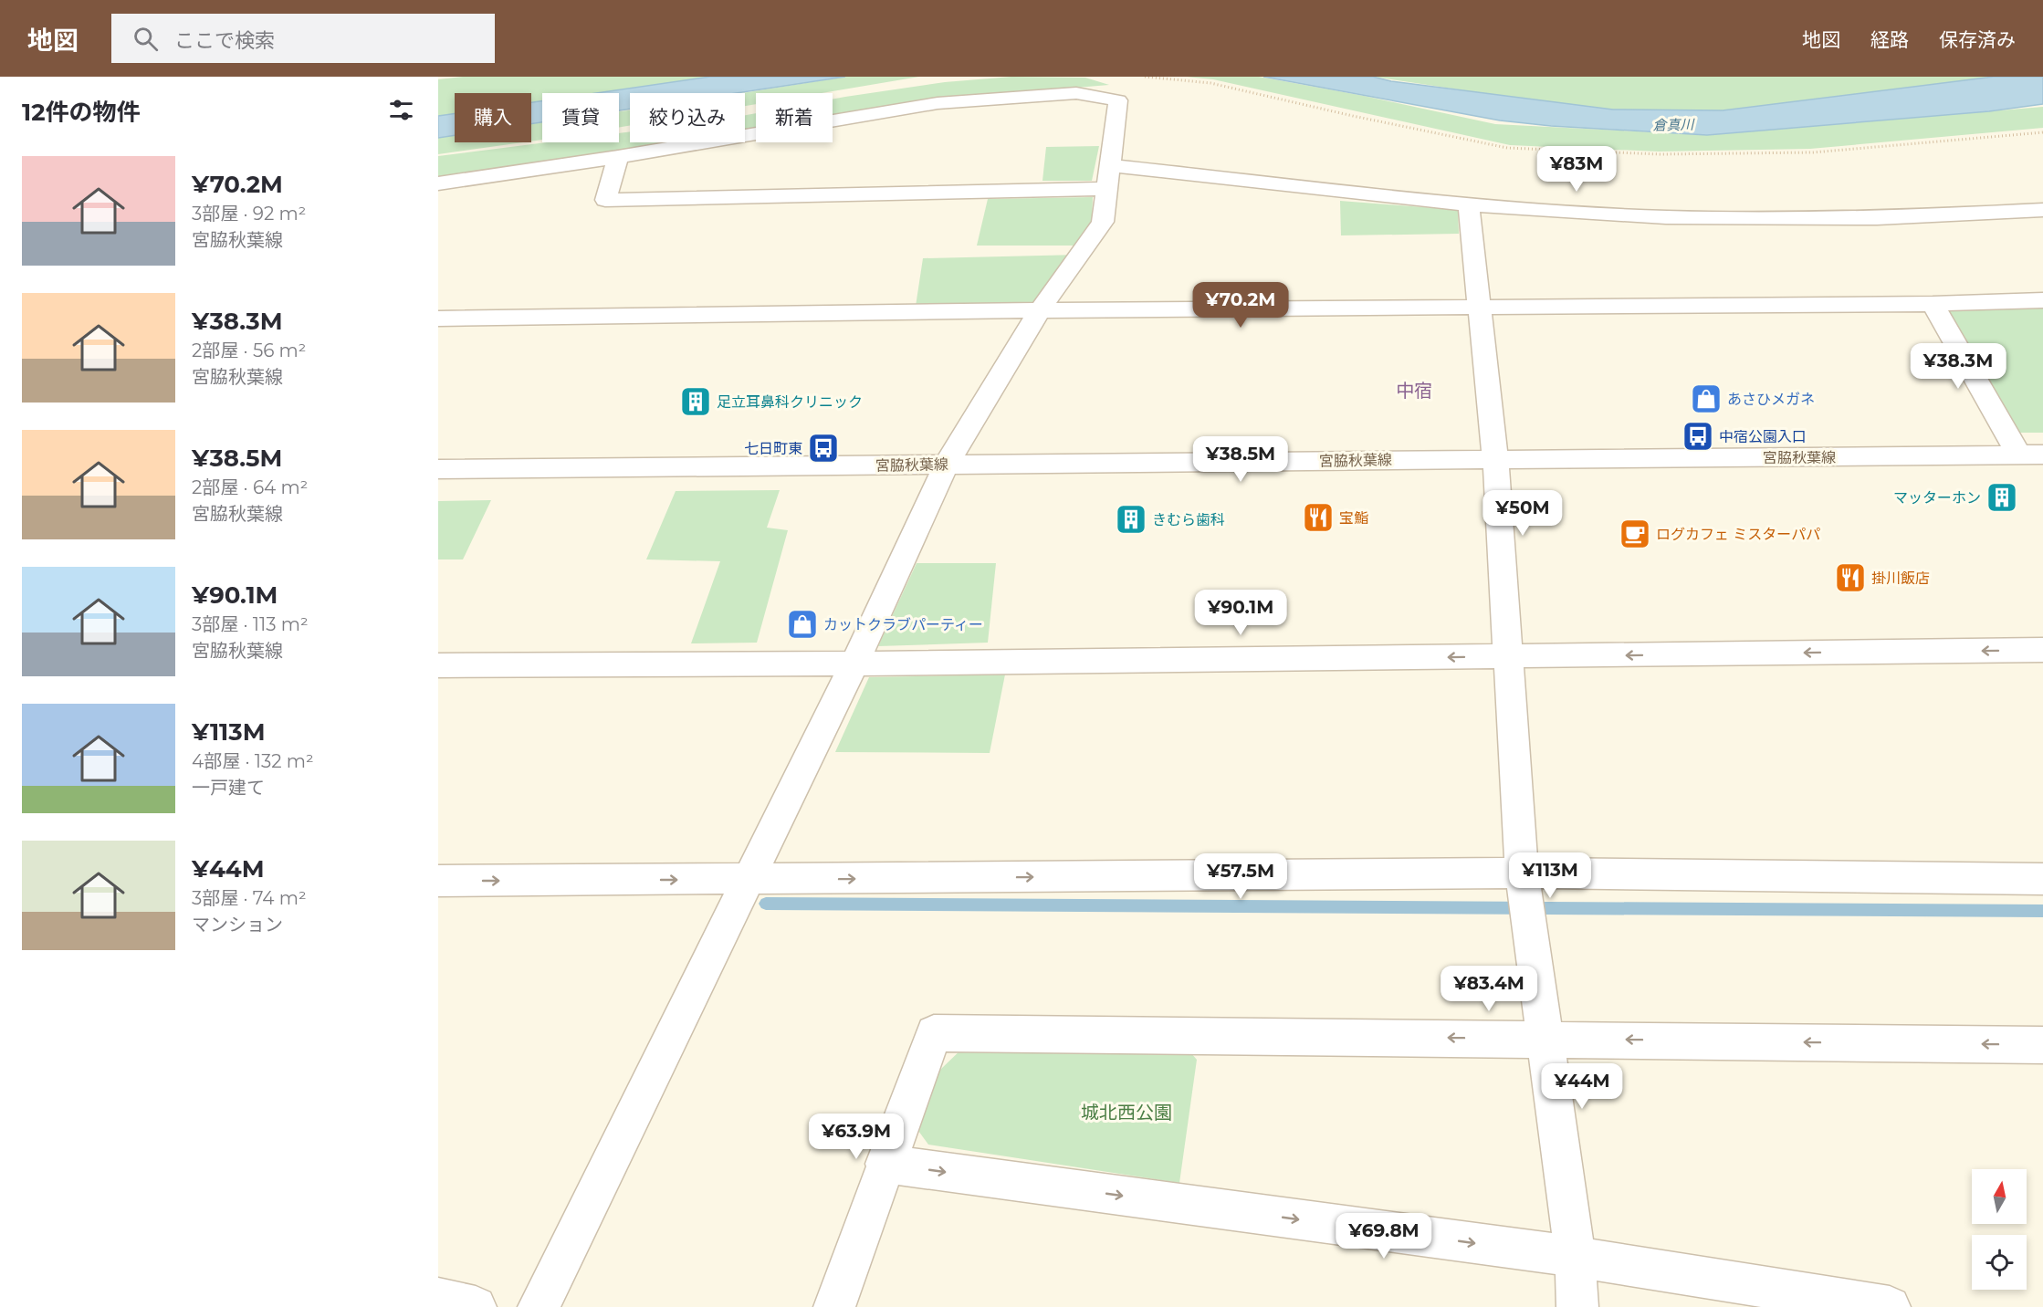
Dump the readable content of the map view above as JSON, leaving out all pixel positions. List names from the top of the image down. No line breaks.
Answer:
{"streets":{"street":["宮脇秋葉線"]},"districts":["中宿"],"water":["倉真川"],"parks":["城北西公園"],"places":{"shop":["あさひメガネ","カットクラブパーティー"],"building":["足立耳鼻科クリニック","マッターホン","きむら歯科"],"bus stop":["中宿公園入口","七日町東"],"restaurant":["宝鮨","掛川飯店"],"cafe":["ログカフェ ミスターパパ"]},"north":"top","page":{"header":"地図","search":"ここで検索","nav":["地図","経路","保存済み"],"heading":"12件の物件","chip":["購入","賃貸","絞り込み","新着"],"list":[{"name":"¥70.2M","note":"3部屋 · 92 m² · 宮脇秋葉線"},{"name":"¥38.3M","note":"2部屋 · 56 m² · 宮脇秋葉線"},{"name":"¥38.5M","note":"2部屋 · 64 m² · 宮脇秋葉線"},{"name":"¥90.1M","note":"3部屋 · 113 m² · 宮脇秋葉線"},{"name":"¥113M","note":"4部屋 · 132 m² · 一戸建て"},{"name":"¥44M","note":"3部屋 · 74 m² · マンション"}],"price":["¥83M","¥70.2M","¥38.3M","¥38.5M","¥50M","¥90.1M","¥113M","¥57.5M","¥83.4M","¥44M","¥63.9M","¥69.8M"]}}
